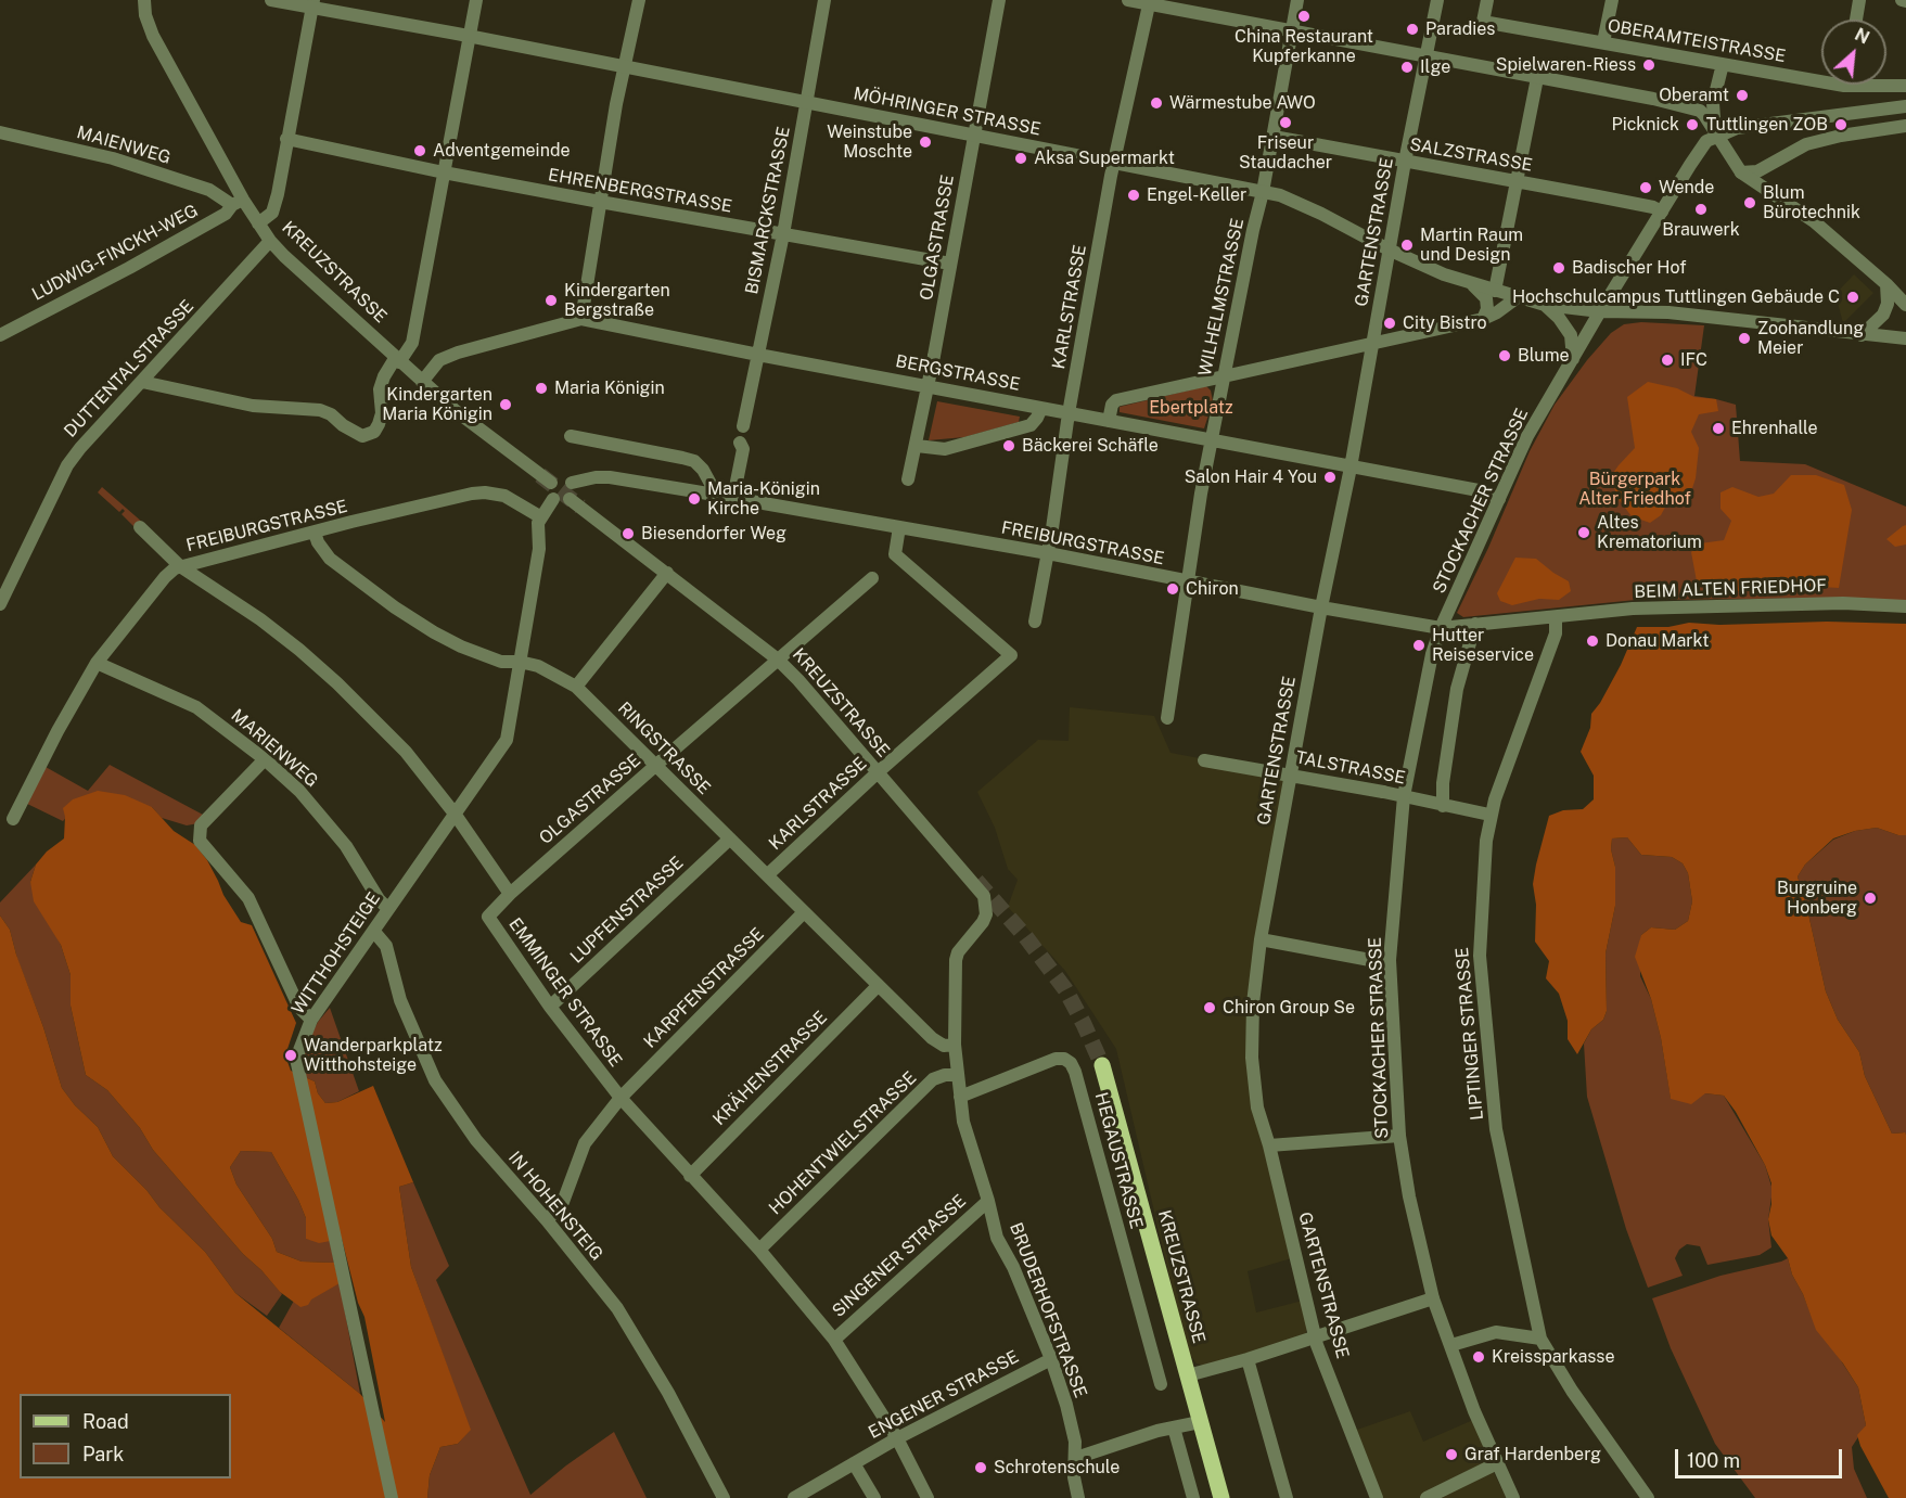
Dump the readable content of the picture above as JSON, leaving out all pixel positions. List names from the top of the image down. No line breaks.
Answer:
{"streets":{"main road":["KREUZSTRASSE"],"street":["OBERAMTEISTRASSE","MÖHRINGER STRASSE","MAIENWEG","SALZSTRASSE","EHRENBERGSTRASSE","BISMARCKSTRASSE","GARTENSTRASSE","OLGASTRASSE","LUDWIG-FINCKH-WEG","WILHELMSTRASSE","KARLSTRASSE","DUTTENTALSTRASSE","BERGSTRASSE","STOCKACHER STRASSE","FREIBURGSTRASSE","BEIM ALTEN FRIEDHOF","MARIENWEG","RINGSTRASSE","TALSTRASSE","LUPFENSTRASSE","WITTHOHSTEIGE","KARPFENSTRASSE","EMMINGER STRASSE","LIPTINGER STRASSE","KRÄHENSTRASSE","HOHENTWIELSTRASSE","HEGAUSTRASSE","IN HOHENSTEIG","SINGENER STRASSE","BRUDERHOFSTRASSE","ENGENER STRASSE"]},"crossings":[["MÖHRINGER STRASSE","BISMARCKSTRASSE"],["MÖHRINGER STRASSE","GARTENSTRASSE"],["MÖHRINGER STRASSE","OLGASTRASSE"],["MÖHRINGER STRASSE","WILHELMSTRASSE"],["MÖHRINGER STRASSE","KARLSTRASSE"],["MÖHRINGER STRASSE","STOCKACHER STRASSE"],["MAIENWEG","LUDWIG-FINCKH-WEG"],["MAIENWEG","KREUZSTRASSE"],["SALZSTRASSE","GARTENSTRASSE"],["SALZSTRASSE","WILHELMSTRASSE"],["SALZSTRASSE","STOCKACHER STRASSE"],["EHRENBERGSTRASSE","BISMARCKSTRASSE"],["EHRENBERGSTRASSE","OLGASTRASSE"],["BISMARCKSTRASSE","BERGSTRASSE"],["GARTENSTRASSE","BERGSTRASSE"],["GARTENSTRASSE","FREIBURGSTRASSE"],["GARTENSTRASSE","TALSTRASSE"],["OLGASTRASSE","KREUZSTRASSE"],["OLGASTRASSE","BERGSTRASSE"],["OLGASTRASSE","RINGSTRASSE"],["OLGASTRASSE","EMMINGER STRASSE"],["LUDWIG-FINCKH-WEG","KREUZSTRASSE"],["KREUZSTRASSE","KARLSTRASSE"],["KREUZSTRASSE","DUTTENTALSTRASSE"],["KREUZSTRASSE","BERGSTRASSE"],["KREUZSTRASSE","FREIBURGSTRASSE"],["KREUZSTRASSE","WITTHOHSTEIGE"],["KREUZSTRASSE","BRUDERHOFSTRASSE"],["WILHELMSTRASSE","BERGSTRASSE"],["WILHELMSTRASSE","FREIBURGSTRASSE"],["KARLSTRASSE","BERGSTRASSE"],["KARLSTRASSE","FREIBURGSTRASSE"],["KARLSTRASSE","RINGSTRASSE"],["BERGSTRASSE","STOCKACHER STRASSE"],["STOCKACHER STRASSE","FREIBURGSTRASSE"],["STOCKACHER STRASSE","TALSTRASSE"],["FREIBURGSTRASSE","MARIENWEG"],["FREIBURGSTRASSE","RINGSTRASSE"],["FREIBURGSTRASSE","WITTHOHSTEIGE"],["FREIBURGSTRASSE","EMMINGER STRASSE"],["BEIM ALTEN FRIEDHOF","LIPTINGER STRASSE"],["MARIENWEG","WITTHOHSTEIGE"],["RINGSTRASSE","LUPFENSTRASSE"],["RINGSTRASSE","WITTHOHSTEIGE"],["RINGSTRASSE","KARPFENSTRASSE"],["RINGSTRASSE","KRÄHENSTRASSE"],["RINGSTRASSE","BRUDERHOFSTRASSE"],["TALSTRASSE","LIPTINGER STRASSE"],["LUPFENSTRASSE","EMMINGER STRASSE"],["WITTHOHSTEIGE","EMMINGER STRASSE"],["WITTHOHSTEIGE","IN HOHENSTEIG"],["KARPFENSTRASSE","EMMINGER STRASSE"],["KARPFENSTRASSE","IN HOHENSTEIG"],["EMMINGER STRASSE","KRÄHENSTRASSE"],["EMMINGER STRASSE","HOHENTWIELSTRASSE"],["EMMINGER STRASSE","SINGENER STRASSE"],["EMMINGER STRASSE","ENGENER STRASSE"],["HOHENTWIELSTRASSE","BRUDERHOFSTRASSE"],["HEGAUSTRASSE","BRUDERHOFSTRASSE"],["SINGENER STRASSE","BRUDERHOFSTRASSE"],["BRUDERHOFSTRASSE","ENGENER STRASSE"]],"parks":["Ebertplatz","Bürgerpark Alter Friedhof"],"places":["China Restaurant Kupferkanne","Paradies","Spielwaren-Riess","Ilge","Oberamt","Wärmestube AWO","Friseur Staudacher","Picknick","Tuttlingen ZOB","Weinstube Moschte","Adventgemeinde","Aksa Supermarkt","Wende","Engel-Keller","Blum Bürotechnik","Brauwerk","Martin Raum und Design","Badischer Hof","Hochschulcampus Tuttlingen Gebäude C","Kindergarten Bergstraße","City Bistro","Zoohandlung Meier","Blume","IFC","Maria Königin","Kindergarten Maria Königin","Ehrenhalle","Bäckerei Schäfle","Salon Hair 4 You","Maria-Königin Kirche","Altes Krematorium","Biesendorfer Weg","Chiron","Donau Markt","Hutter Reiseservice","Burgruine Honberg","Chiron Group Se","Wanderparkplatz Witthohsteige","Kreissparkasse","Graf Hardenberg","Schrotenschule"],"legend":["Road","Park"],"scale_bar":"100 m","north":"top right"}
